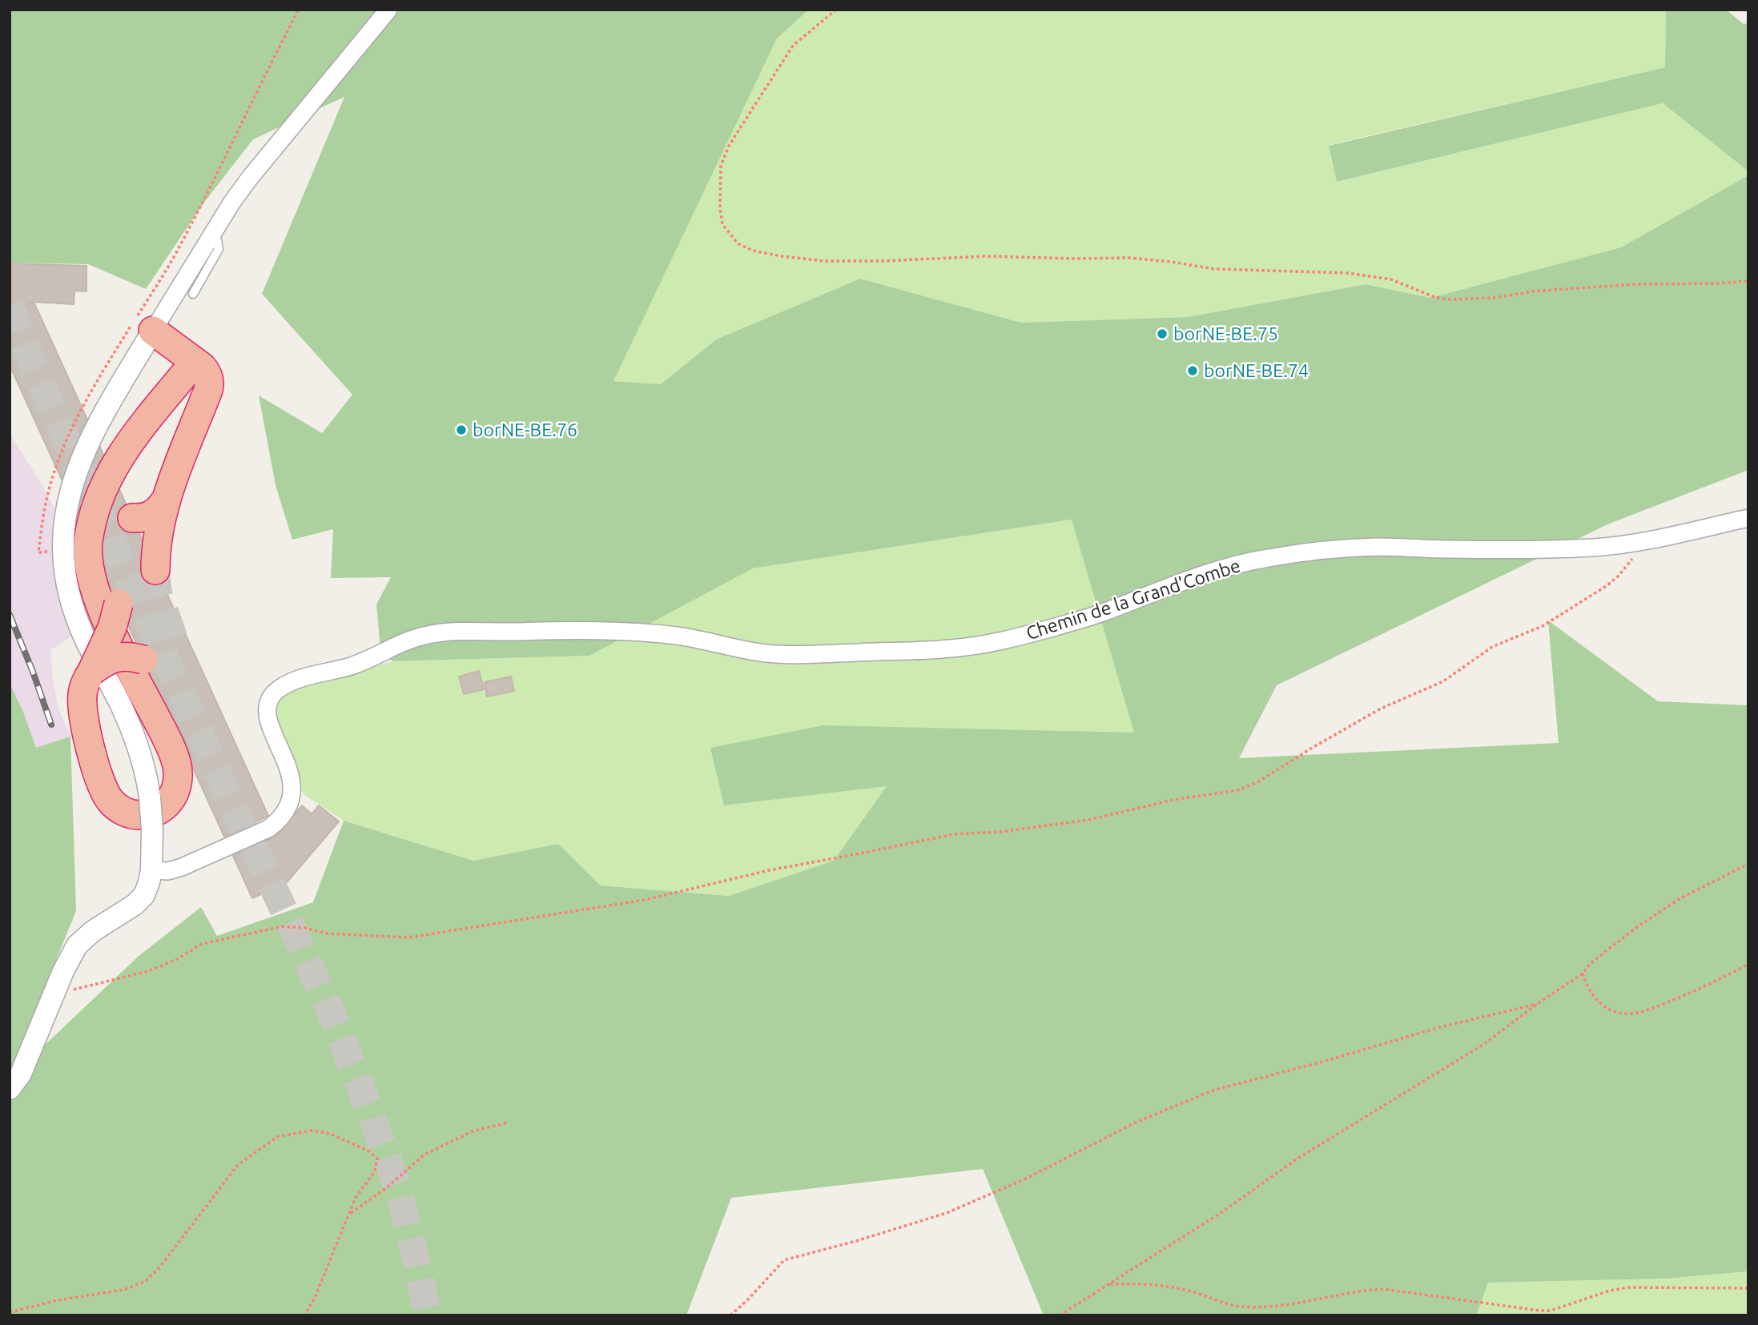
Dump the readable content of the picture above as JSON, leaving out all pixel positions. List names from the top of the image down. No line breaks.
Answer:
{"streets":{"street":["Chemin de la Grand'Combe"]},"places":["borNE-BE.75","borNE-BE.74","borNE-BE.76"]}
